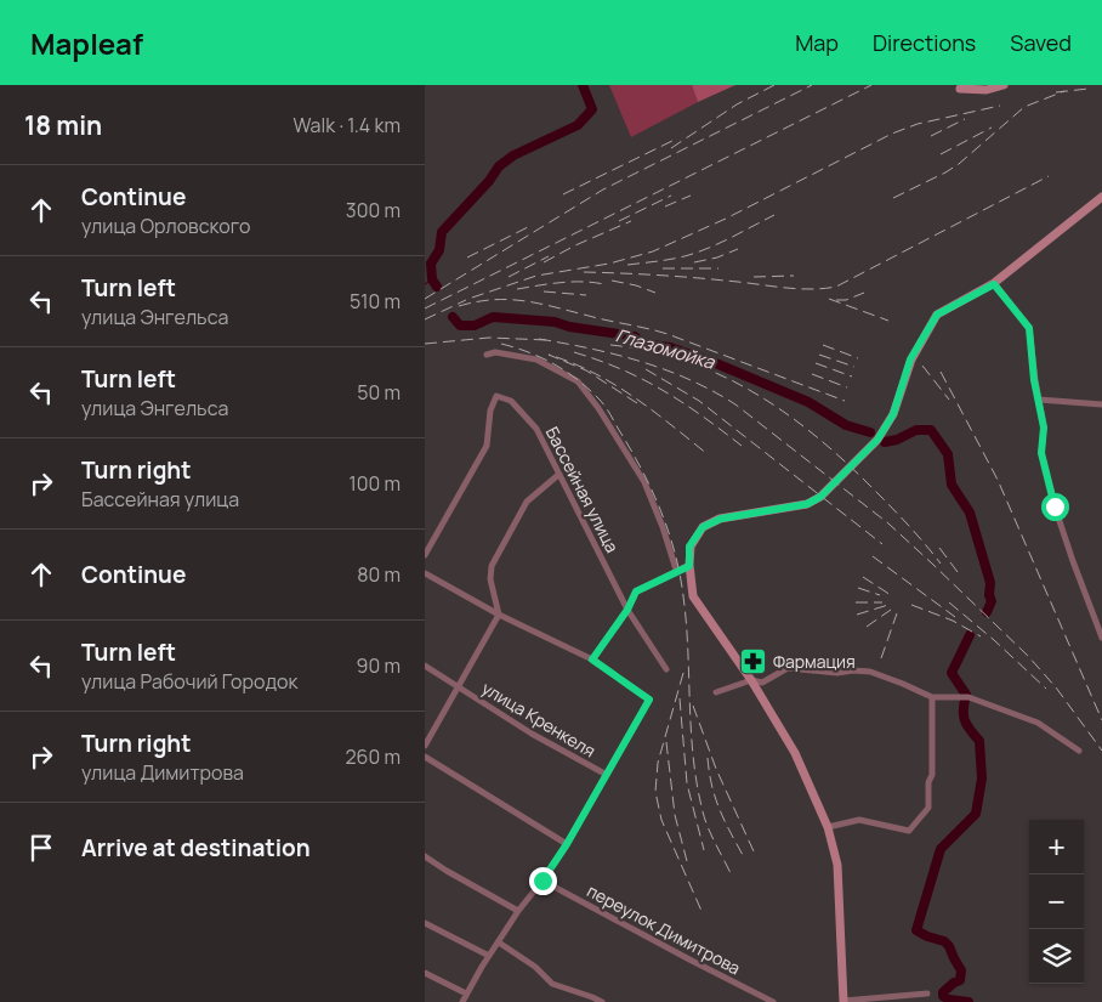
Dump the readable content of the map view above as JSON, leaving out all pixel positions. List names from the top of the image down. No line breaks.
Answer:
{"streets":{"street":["Бассейная улица","улица Кренкеля","переулок Димитрова"]},"water":["Глазомойка"],"places":{"pharmacy":["Фармация"]},"page":{"header":"Mapleaf","nav":["Map","Directions","Saved"],"heading":["18 min","Walk · 1.4 km"],"list":[["Continue","улица Орловского","300 m"],["Turn left","улица Энгельса","510 m"],["Turn left","улица Энгельса","50 m"],["Turn right","Бассейная улица","100 m"],["Continue","80 m"],["Turn left","улица Рабочий Городок","90 m"],["Turn right","улица Димитрова","260 m"],"Arrive at destination"],"map_buttons":["+","−"]}}
